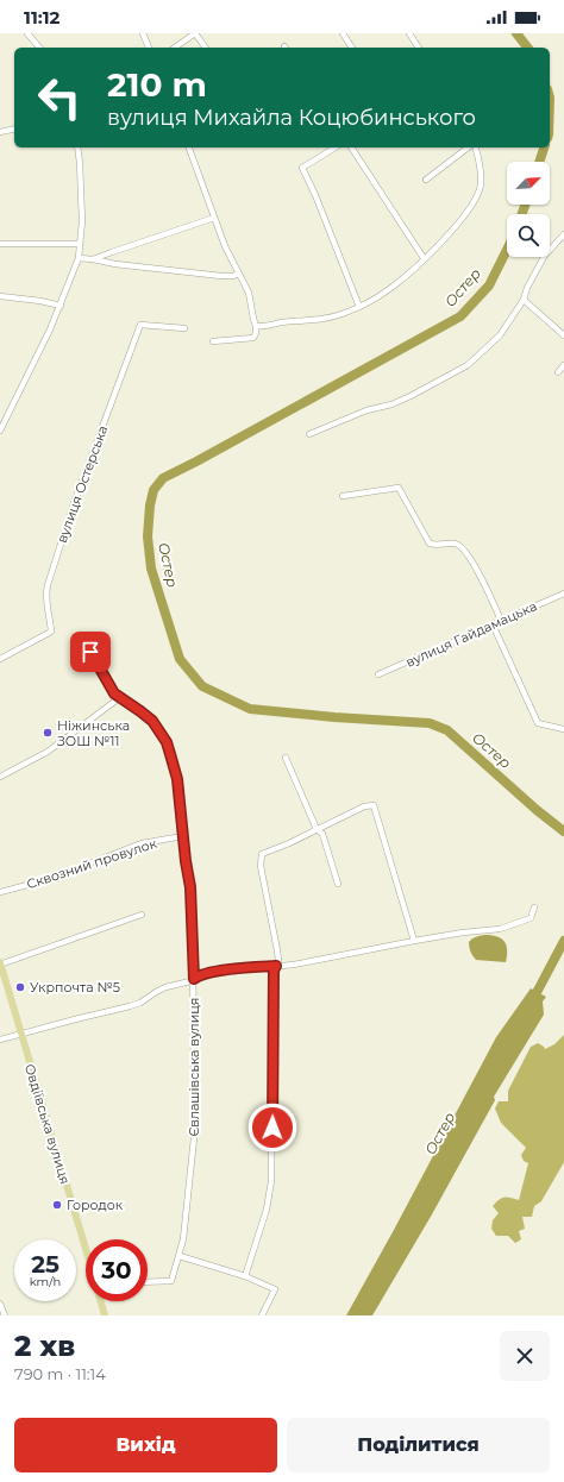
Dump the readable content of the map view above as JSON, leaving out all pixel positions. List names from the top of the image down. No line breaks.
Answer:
{"streets":{"main road":["Овдіївська вулиця"],"street":["вулиця Остерська","вулиця Гайдамацька","Сквозний провулок","Євлашівська вулиця"]},"crossings":[["Сквозний провулок","Євлашівська вулиця"]],"water":["Остер"],"places":["Ніжинська ЗОШ №11","Укрпочта №5","Городок"],"north":"top right","page":{"status":"11:12","turn":["210 m","вулиця Михайла Коцюбинського"],"speed":"25 km/h","limit":"30","heading":["2 хв","790 m · 11:14"],"buttons":["Вихід","Поділитися"]}}
